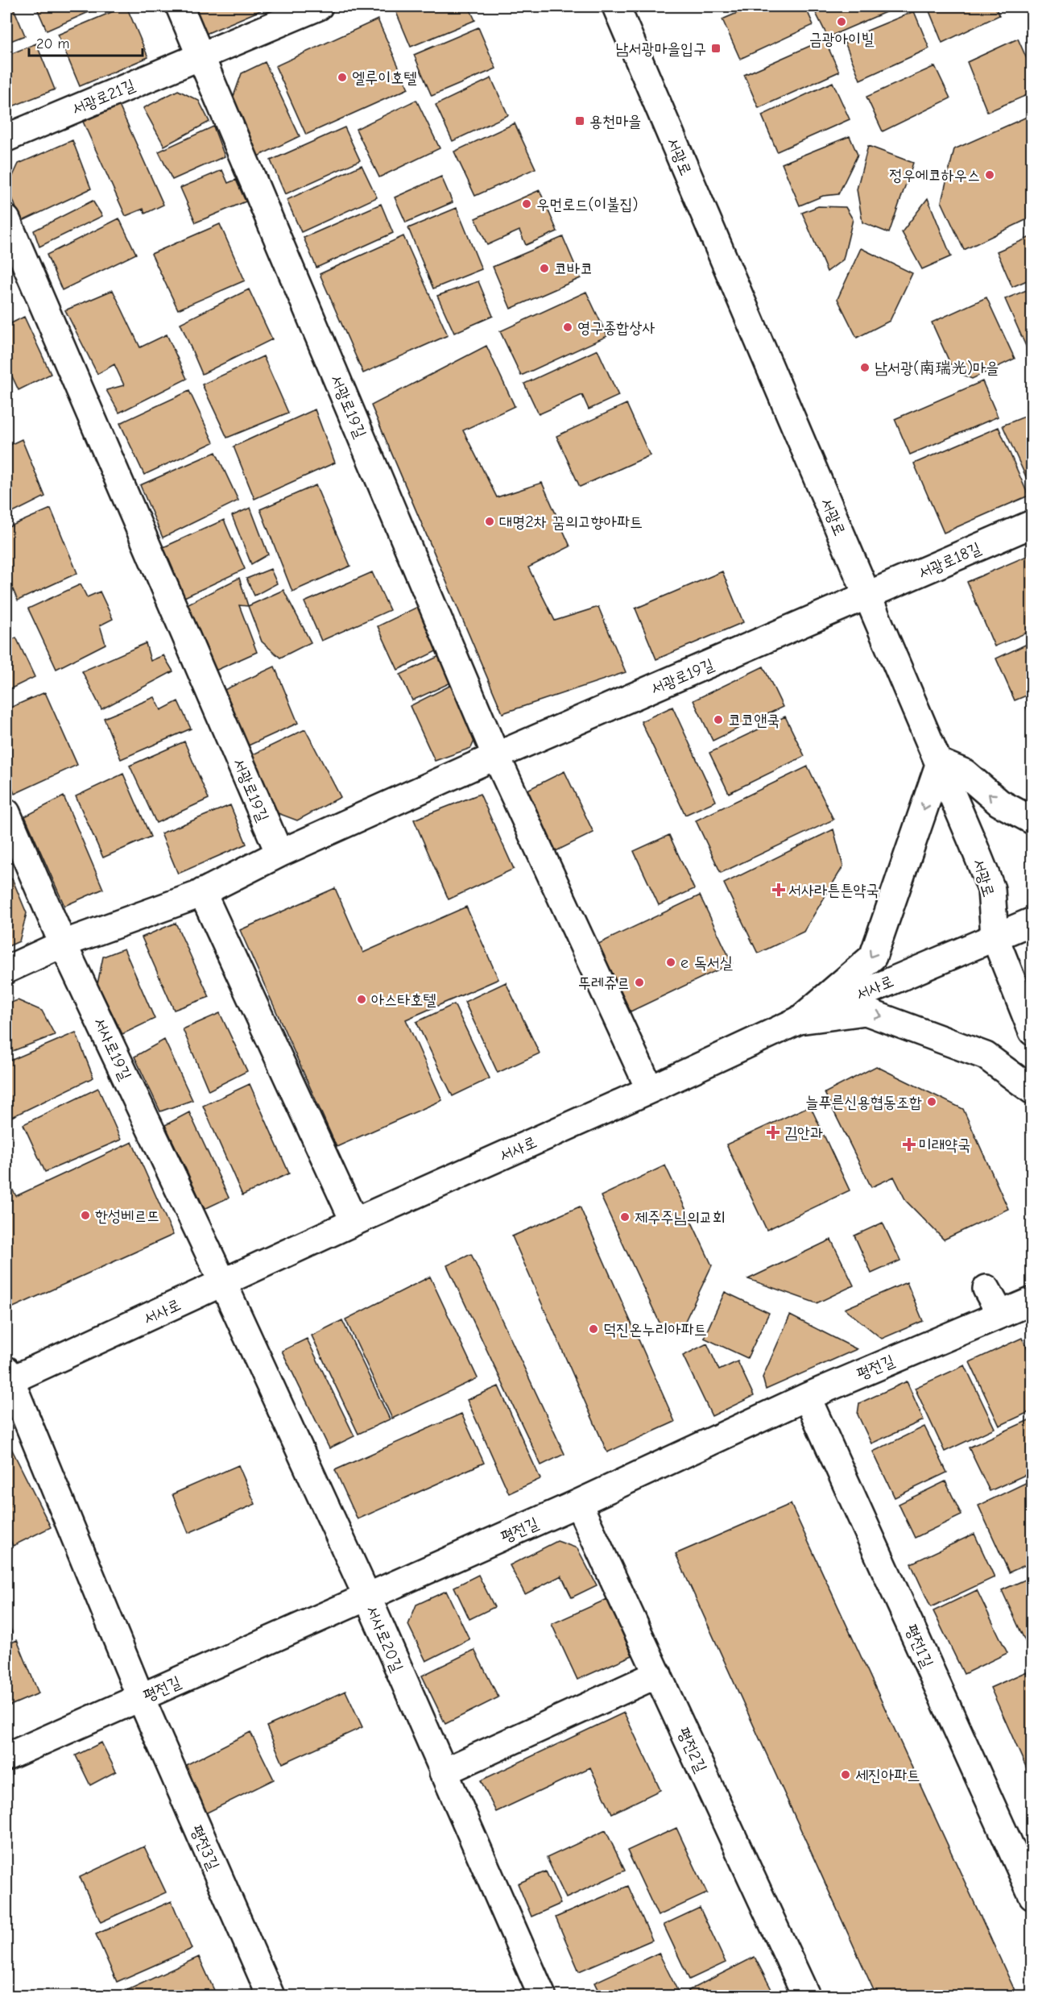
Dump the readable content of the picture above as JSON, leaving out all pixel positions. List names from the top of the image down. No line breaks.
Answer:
{"streets":{"street":["서광로21길","서광로","서광로19길","서광로18길","서사로","서사로19길","평전길","서사로20길","평전1길","평전2길","평전3길"]},"crossings":[["서광로21길","서광로19길"],["서광로","서광로19길"],["서광로","서광로18길"],["서광로","서사로"],["서광로19길","서광로18길"],["서광로19길","서사로19길"],["서사로","서사로19길"],["서사로","서사로20길"],["서사로","평전3길"],["서사로19길","서사로20길"],["평전길","서사로20길"],["평전길","평전1길"],["평전길","평전2길"],["평전길","평전3길"]],"places":{"other":["금광아이빌","엘루이호텔","정우에코하우스","우먼로드(이불집)","코바코","영구종합상사","남서광(南瑞光)마을","대명2차 꿈의고향아파트","코코앤쿡","e 독서실","뚜레쥬르","아스타호텔","늘푸른신용협동조합","한성베르뜨","제주주님의교회","덕진온누리아파트","세진아파트"],"transit":["남서광마을입구","용천마을"],"health":["서사라튼튼약국","김안과","미래약국"]},"scale_bar":"20 m"}
